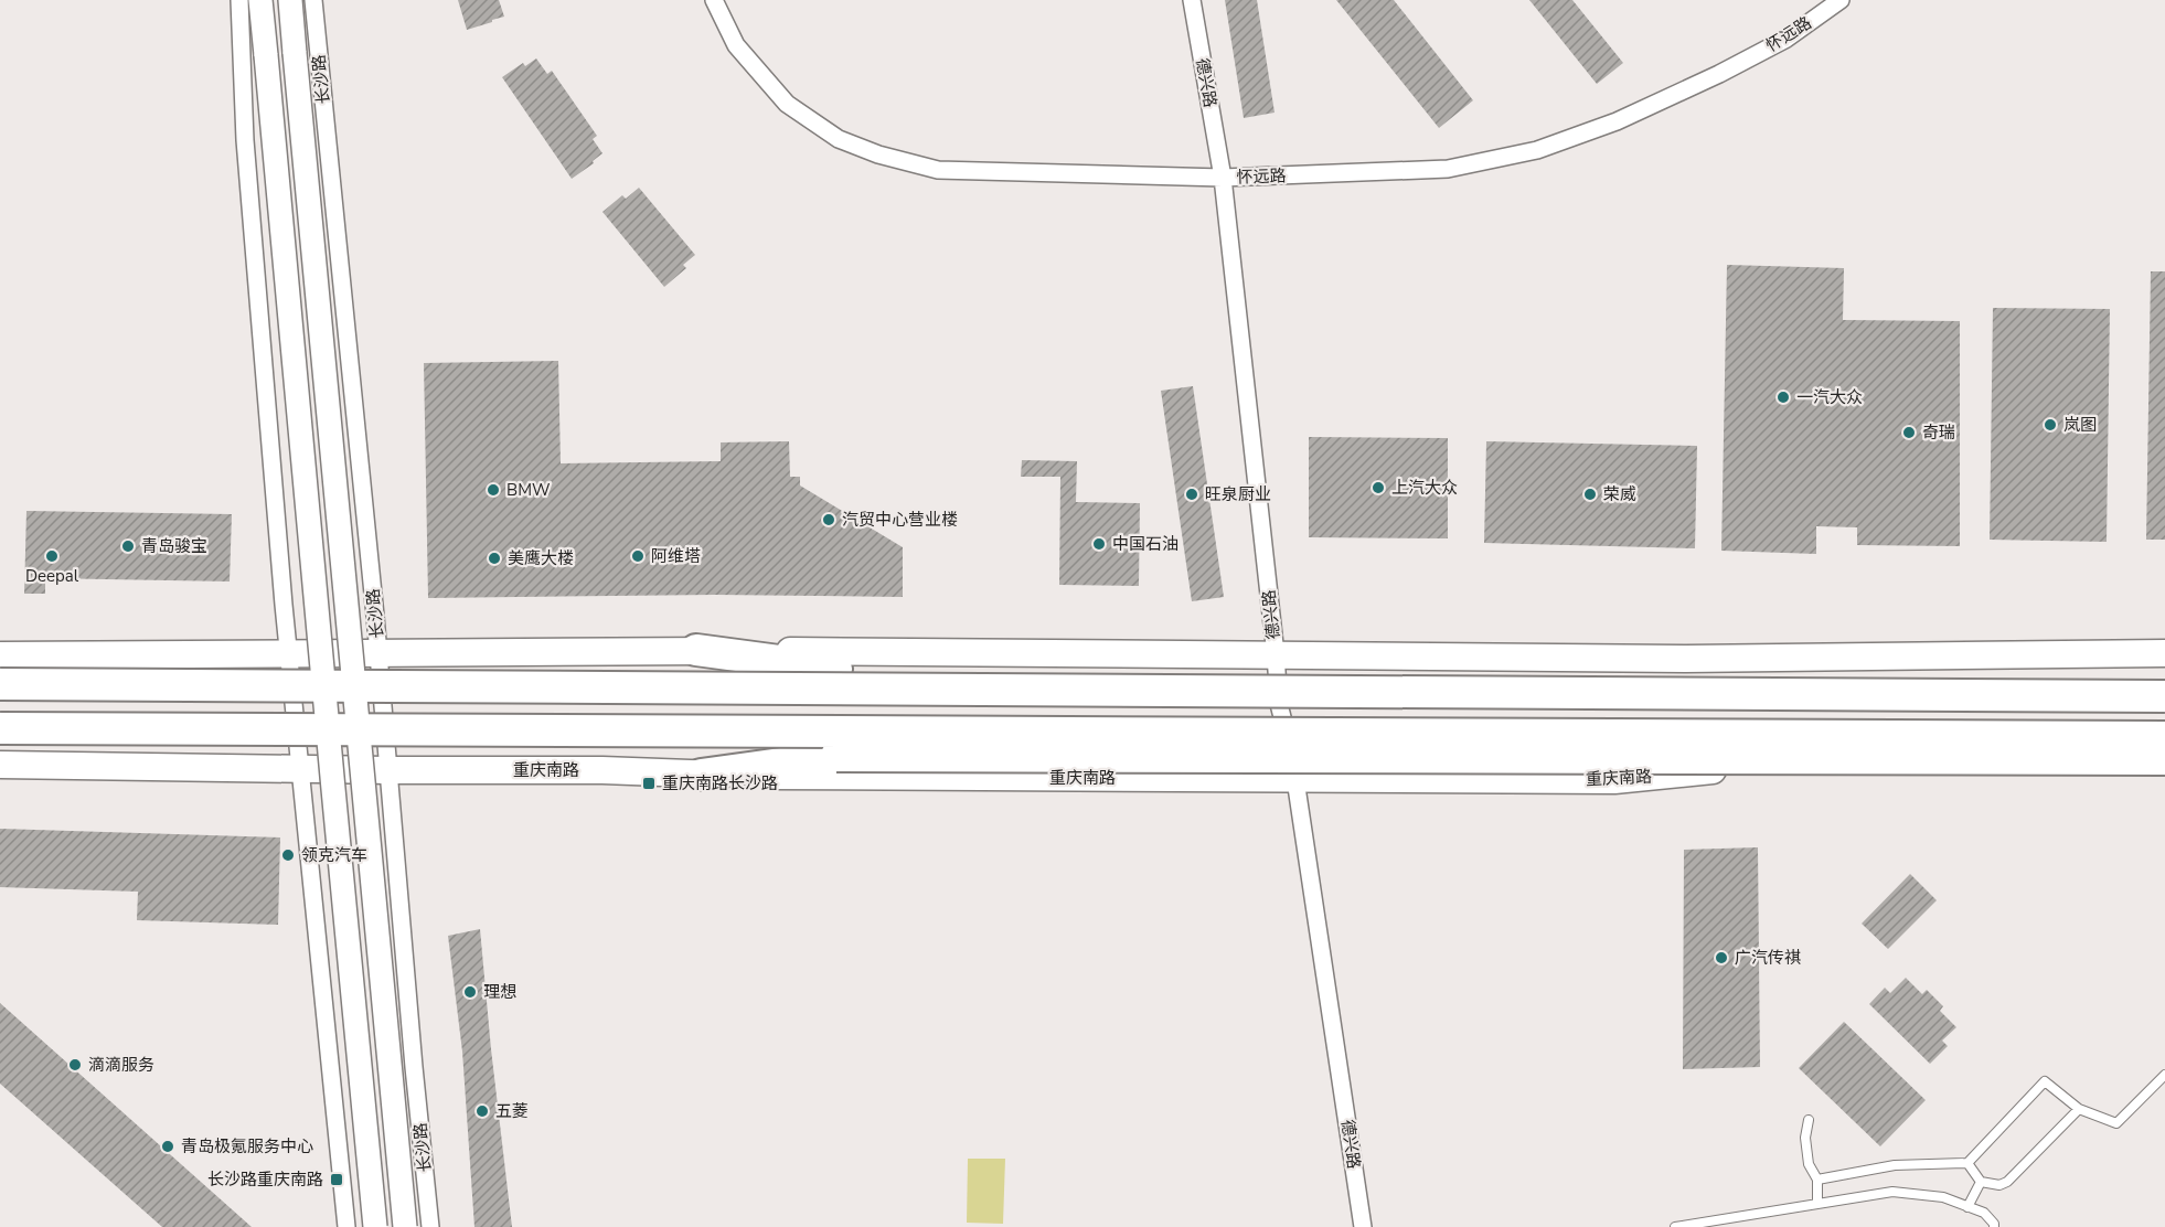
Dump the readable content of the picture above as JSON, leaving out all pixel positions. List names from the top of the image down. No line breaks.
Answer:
{"streets":{"main road":["长沙路","重庆南路"],"street":["怀远路","德兴路"]},"crossings":[["怀远路","德兴路"],["长沙路","重庆南路"],["德兴路","重庆南路"]],"places":{"other":["一汽大众","岚图","奇瑞","上汽大众","BMW","旺泉厨业","荣威","汽贸中心营业楼","中国石油","青岛骏宝","Deepal","阿维塔","美鹰大楼","领克汽车","广汽传祺","理想","滴滴服务","五菱","青岛极氪服务中心"],"transit":["重庆南路长沙路","长沙路重庆南路"]}}
